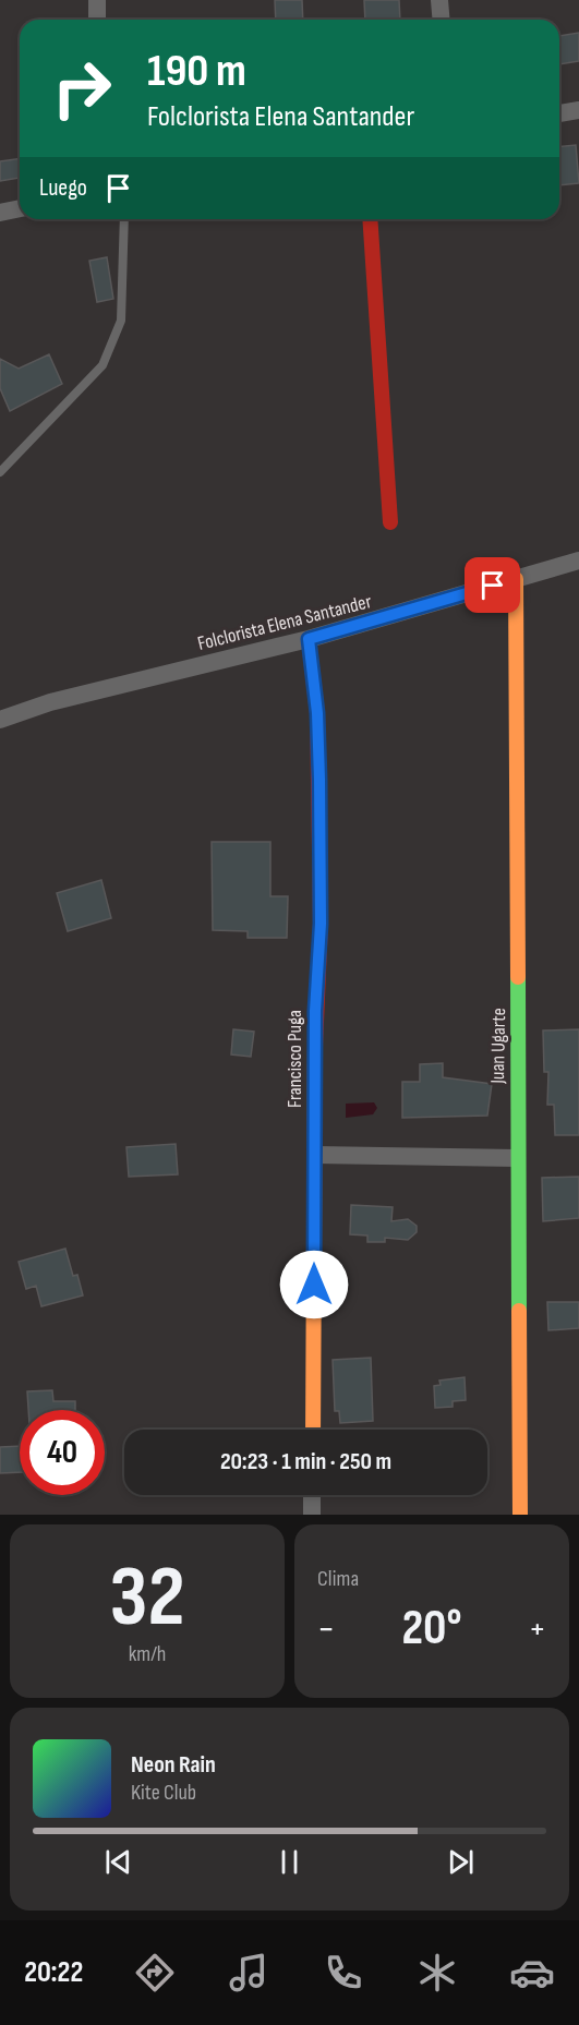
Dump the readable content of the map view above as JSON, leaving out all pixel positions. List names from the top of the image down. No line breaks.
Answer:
{"streets":{"street":["Folclorista Elena Santander","Juan Ugarte","Francisco Puga"]},"crossings":[["Folclorista Elena Santander","Juan Ugarte"],["Folclorista Elena Santander","Francisco Puga"]],"page":{"turn":["190 m","Folclorista Elena Santander"],"then":"Luego","limit":"40","trip":"20:23 · 1 min · 250 m","tile":[["32","km/h"],"Clima"],"heat":["−","20°","+"],"song":["Neon Rain","Kite Club"],"tabs":"20:22"}}
